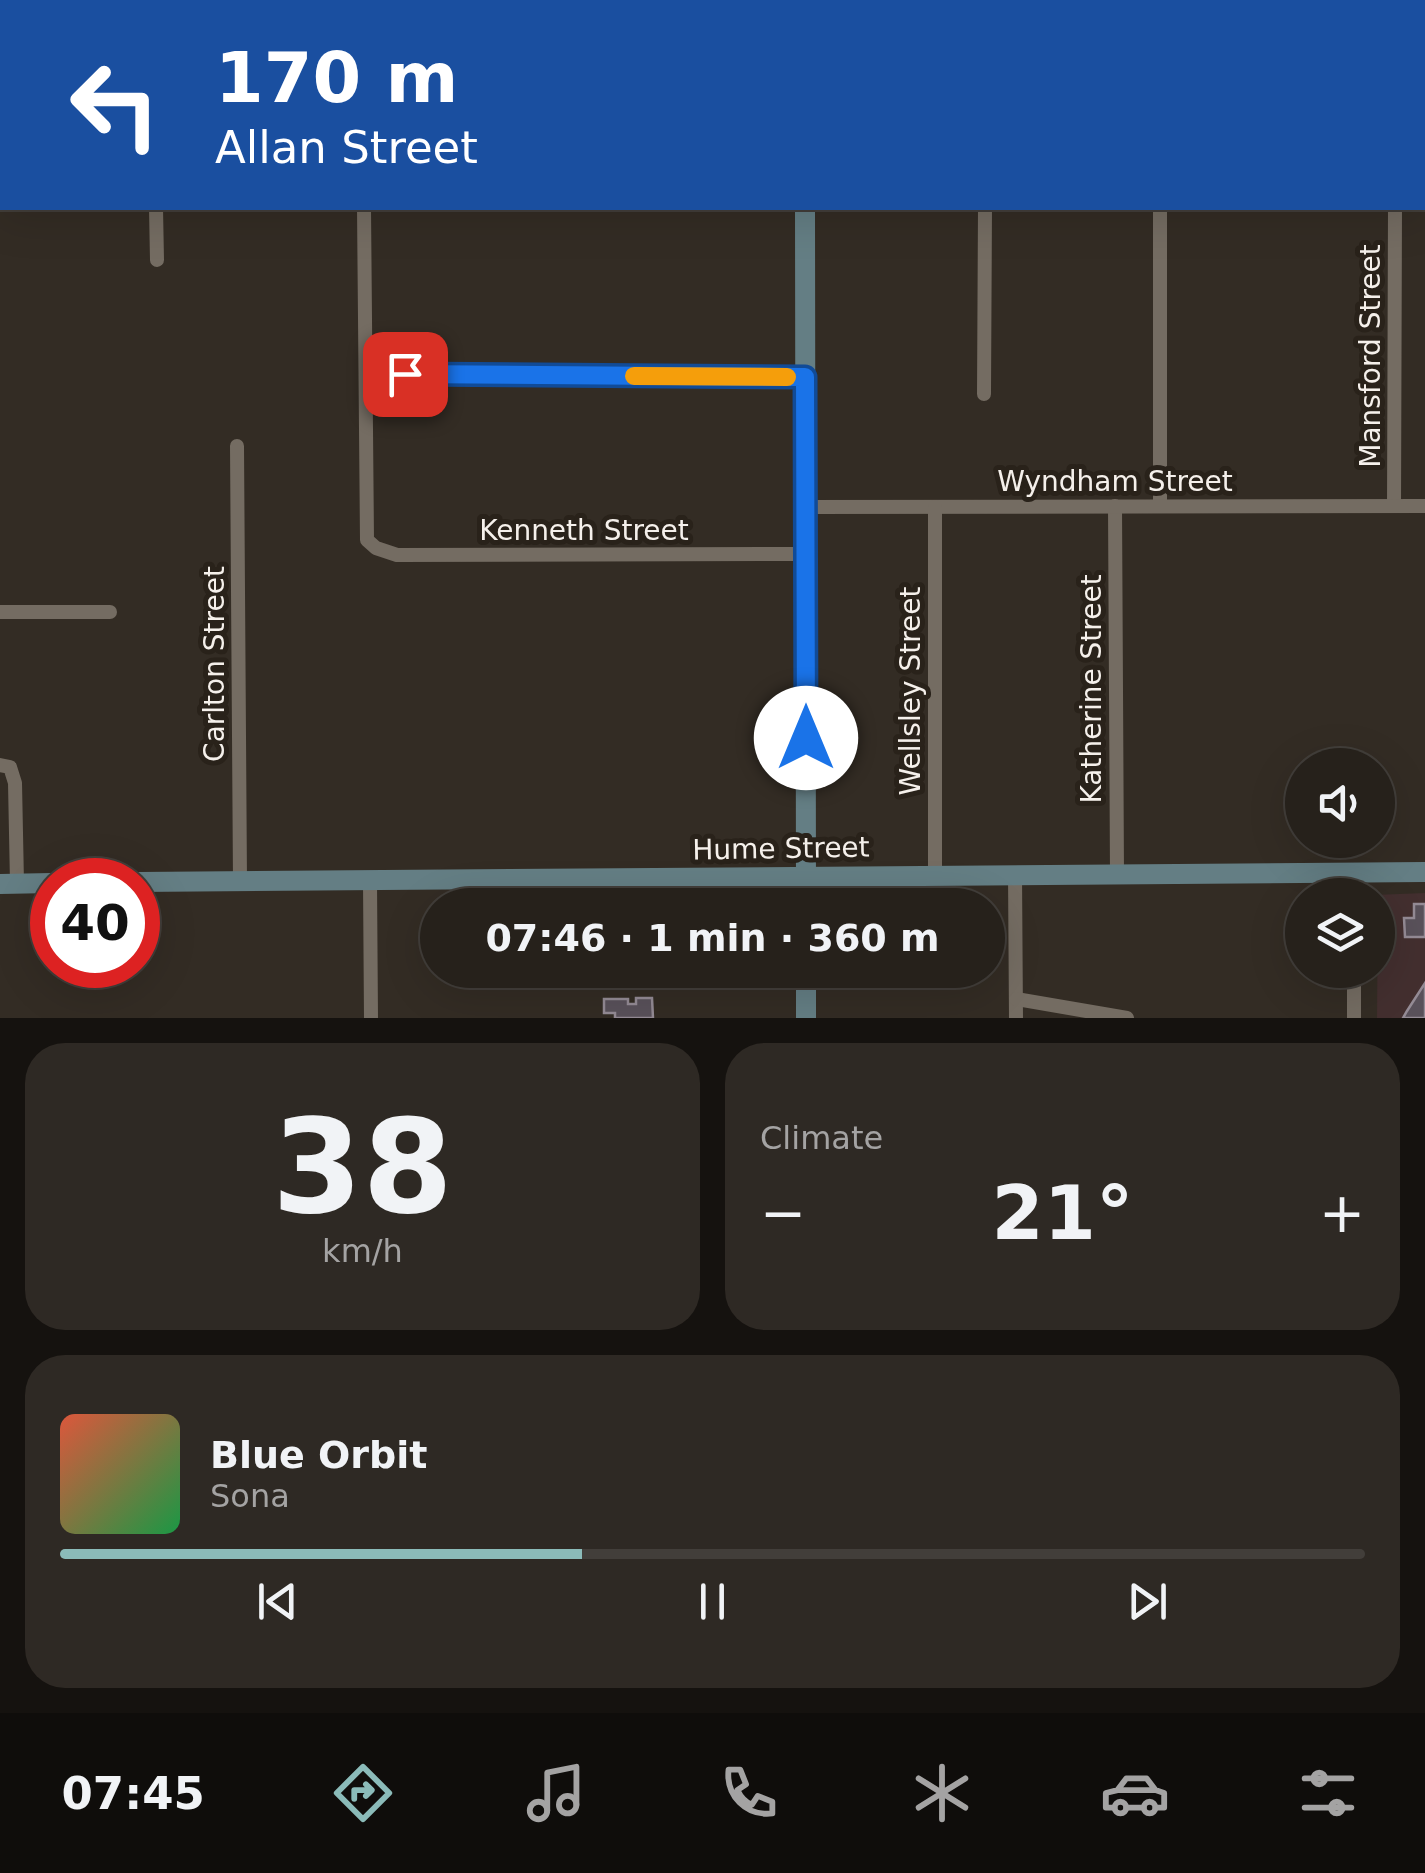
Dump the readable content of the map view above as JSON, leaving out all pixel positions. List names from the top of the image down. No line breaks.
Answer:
{"streets":{"street":["Mansford Street","Wyndham Street","Kenneth Street","Carlton Street","Katherine Street","Wellsley Street","Hume Street"]},"crossings":[["Mansford Street","Wyndham Street"],["Wyndham Street","Katherine Street"],["Wyndham Street","Wellsley Street"],["Carlton Street","Hume Street"],["Katherine Street","Hume Street"],["Wellsley Street","Hume Street"]],"page":{"turn":["170 m","Allan Street"],"limit":"40","trip":"07:46 · 1 min · 360 m","tile":[["38","km/h"],"Climate"],"heat":["−","21°","+"],"song":["Blue Orbit","Sona"],"tabs":"07:45"}}
